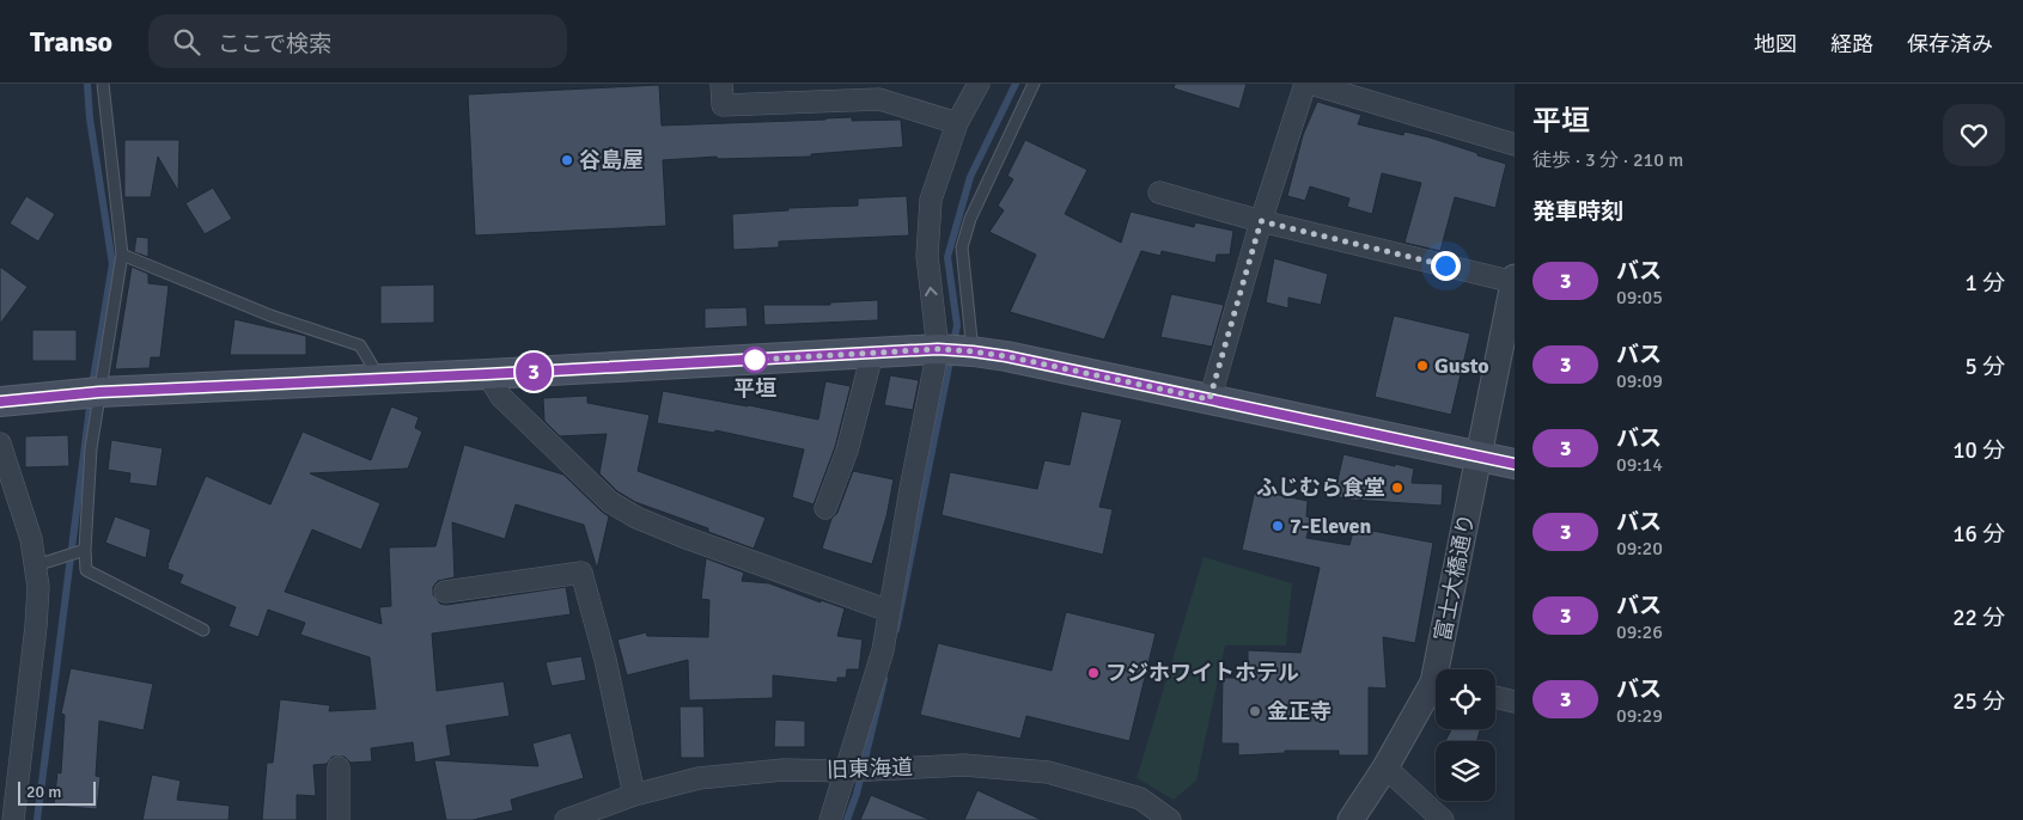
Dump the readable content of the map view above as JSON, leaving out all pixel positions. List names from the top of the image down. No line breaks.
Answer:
{"streets":{"street":["富士大橋通り","旧東海道"]},"places":["谷島屋","平垣","Gusto","ふじむら食堂","7-Eleven","フジホワイトホテル","金正寺"],"lines":["bus line 3"],"scale_bar":"20 m","page":{"header":"Transo","search":"ここで検索","nav":["地図","経路","保存済み"],"on_map":"3","heading":[["平垣","徒歩 · 3 分 · 210 m"],"発車時刻"],"list":[{"mark":"3","name":"バス","note":"09:05","value":"1 分"},{"mark":"3","name":"バス","note":"09:09","value":"5 分"},{"mark":"3","name":"バス","note":"09:14","value":"10 分"},{"mark":"3","name":"バス","note":"09:20","value":"16 分"},{"mark":"3","name":"バス","note":"09:26","value":"22 分"},{"mark":"3","name":"バス","note":"09:29","value":"25 分"}],"scale":"20 m"}}
